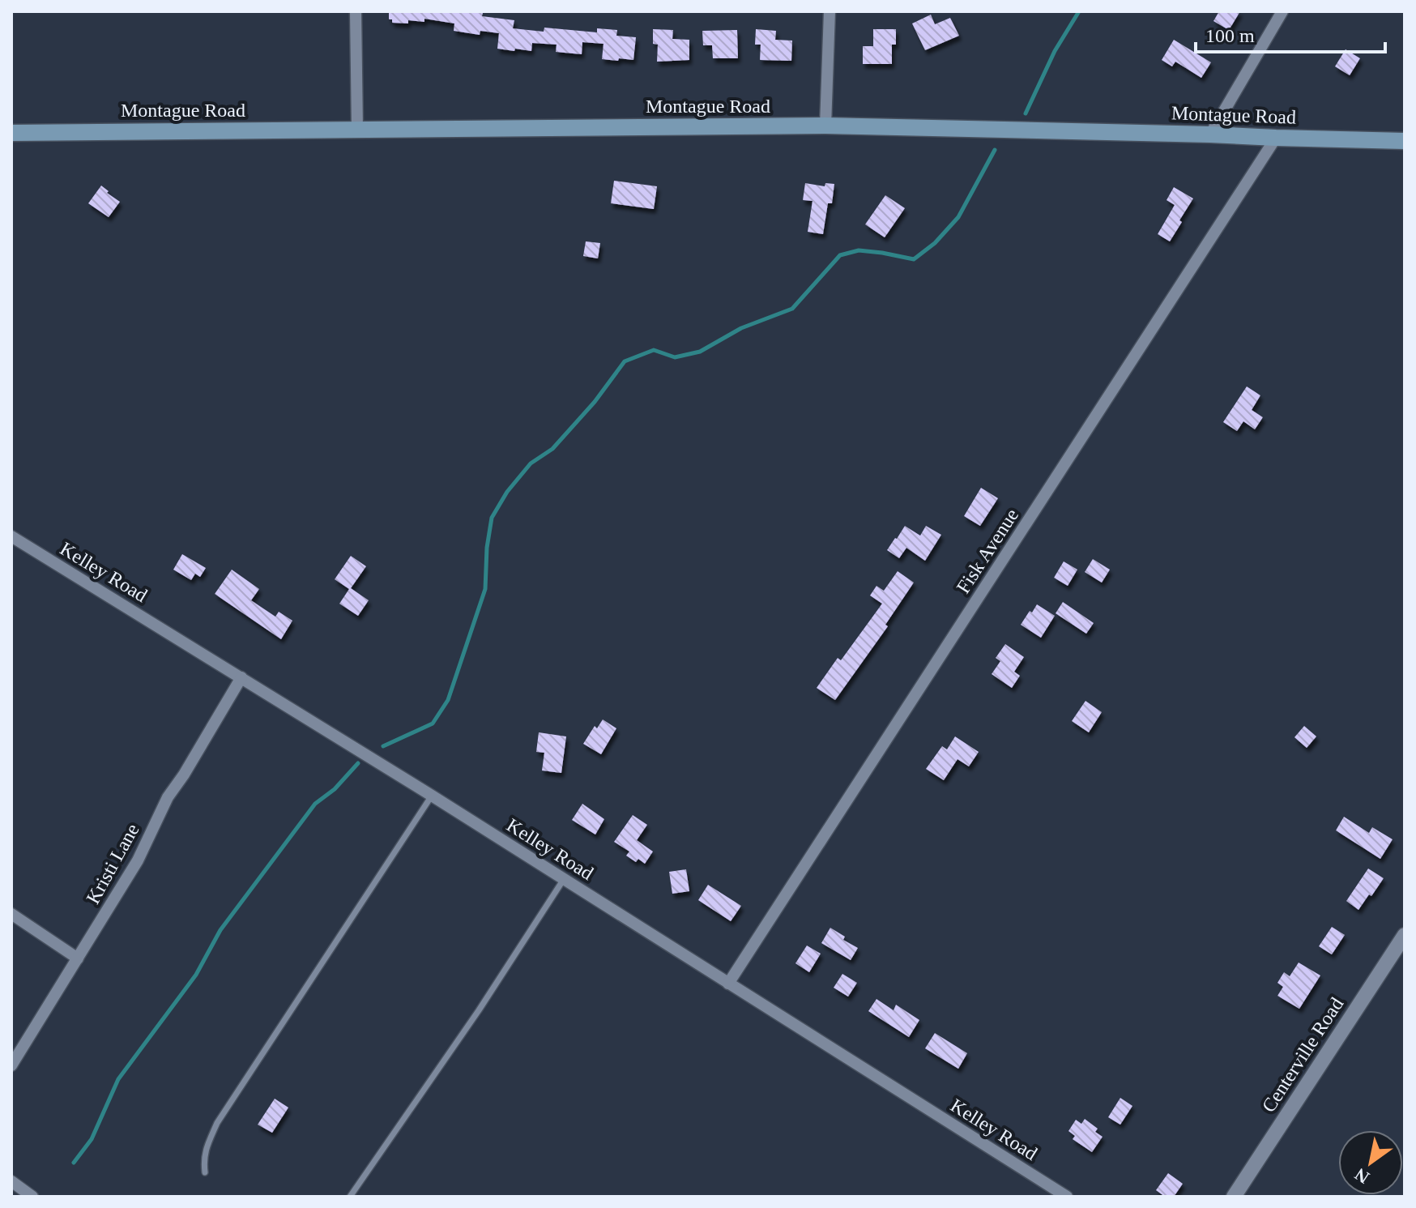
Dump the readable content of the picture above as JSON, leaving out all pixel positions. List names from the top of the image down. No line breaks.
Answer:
{"streets":{"main road":["Montague Road"],"street":["Fisk Avenue","Kelley Road","Kristi Lane","Centerville Road"]},"crossings":[["Montague Road","Fisk Avenue"],["Fisk Avenue","Kelley Road"],["Kelley Road","Kristi Lane"]],"scale_bar":"100 m","north":"bottom left"}
